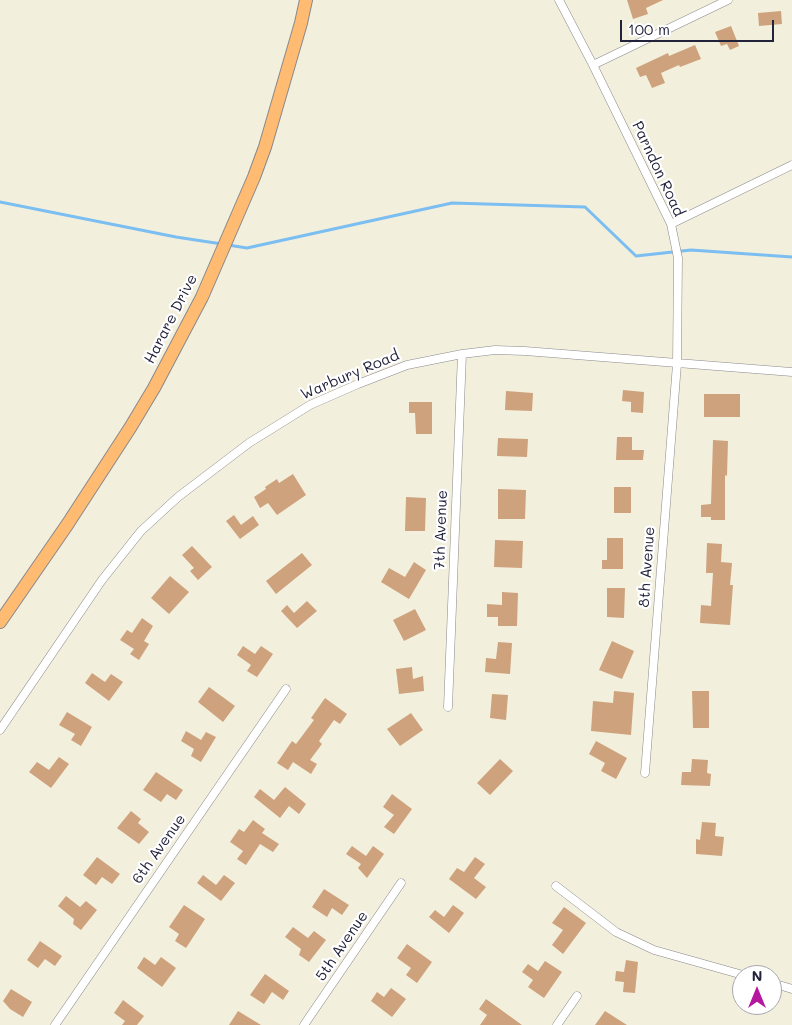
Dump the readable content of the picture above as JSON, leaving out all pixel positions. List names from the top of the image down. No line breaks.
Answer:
{"streets":{"main road":["Harare Drive"],"street":["Parndon Road","Warbury Road","7th Avenue","8th Avenue","6th Avenue","5th Avenue"]},"crossings":[["Parndon Road","Warbury Road"],["Parndon Road","8th Avenue"],["Warbury Road","7th Avenue"],["Warbury Road","8th Avenue"]],"scale_bar":"100 m","north":"top"}
